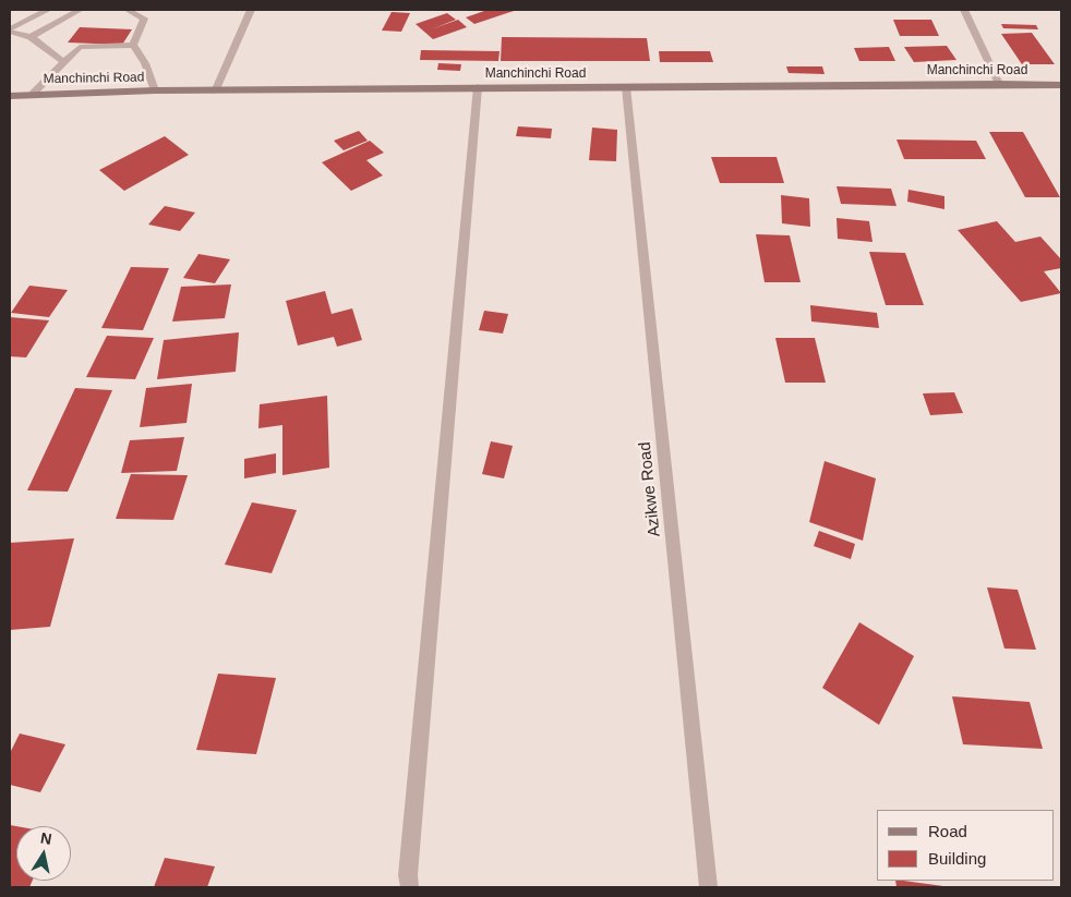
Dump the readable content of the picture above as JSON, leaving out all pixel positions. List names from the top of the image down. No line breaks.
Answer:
{"streets":{"main road":["Manchinchi Road"],"street":["Azikwe Road"]},"crossings":[["Manchinchi Road","Azikwe Road"]],"legend":["Road","Building"],"north":"top"}
